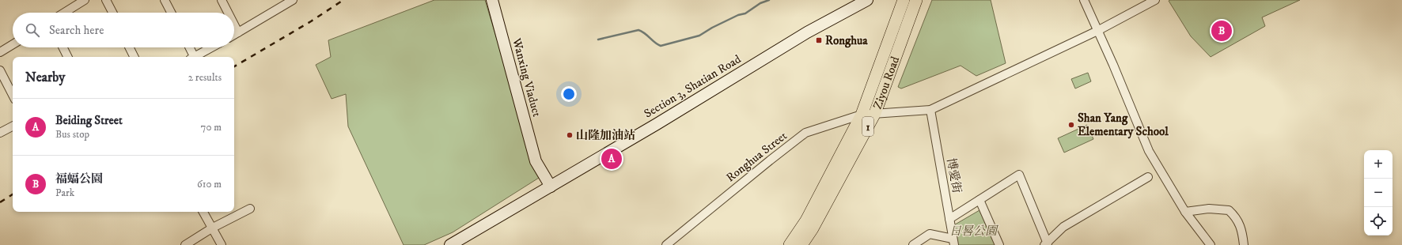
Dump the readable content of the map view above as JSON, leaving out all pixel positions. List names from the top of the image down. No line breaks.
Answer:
{"streets":{"main road":["Ziyou Road","1"],"street":["Wanxing Viaduct","Section 3, Shatian Road","Ronghua Street","博愛街"]},"crossings":[["Ziyou Road","Ronghua Street"],["Ronghua Street","博愛街"]],"parks":["日晷公園"],"places":{"transit":["Ronghua"],"other":["Shan Yang Elementary School","山隆加油站"]},"page":{"search":"Search here","pins":["B","A"],"heading":["Nearby","2 results"],"list":[{"mark":"A","name":"Beiding Street","note":"Bus stop","value":"70 m"},{"mark":"B","name":"福蝠公園","note":"Park","value":"610 m"}],"map_buttons":["+","−"]}}
